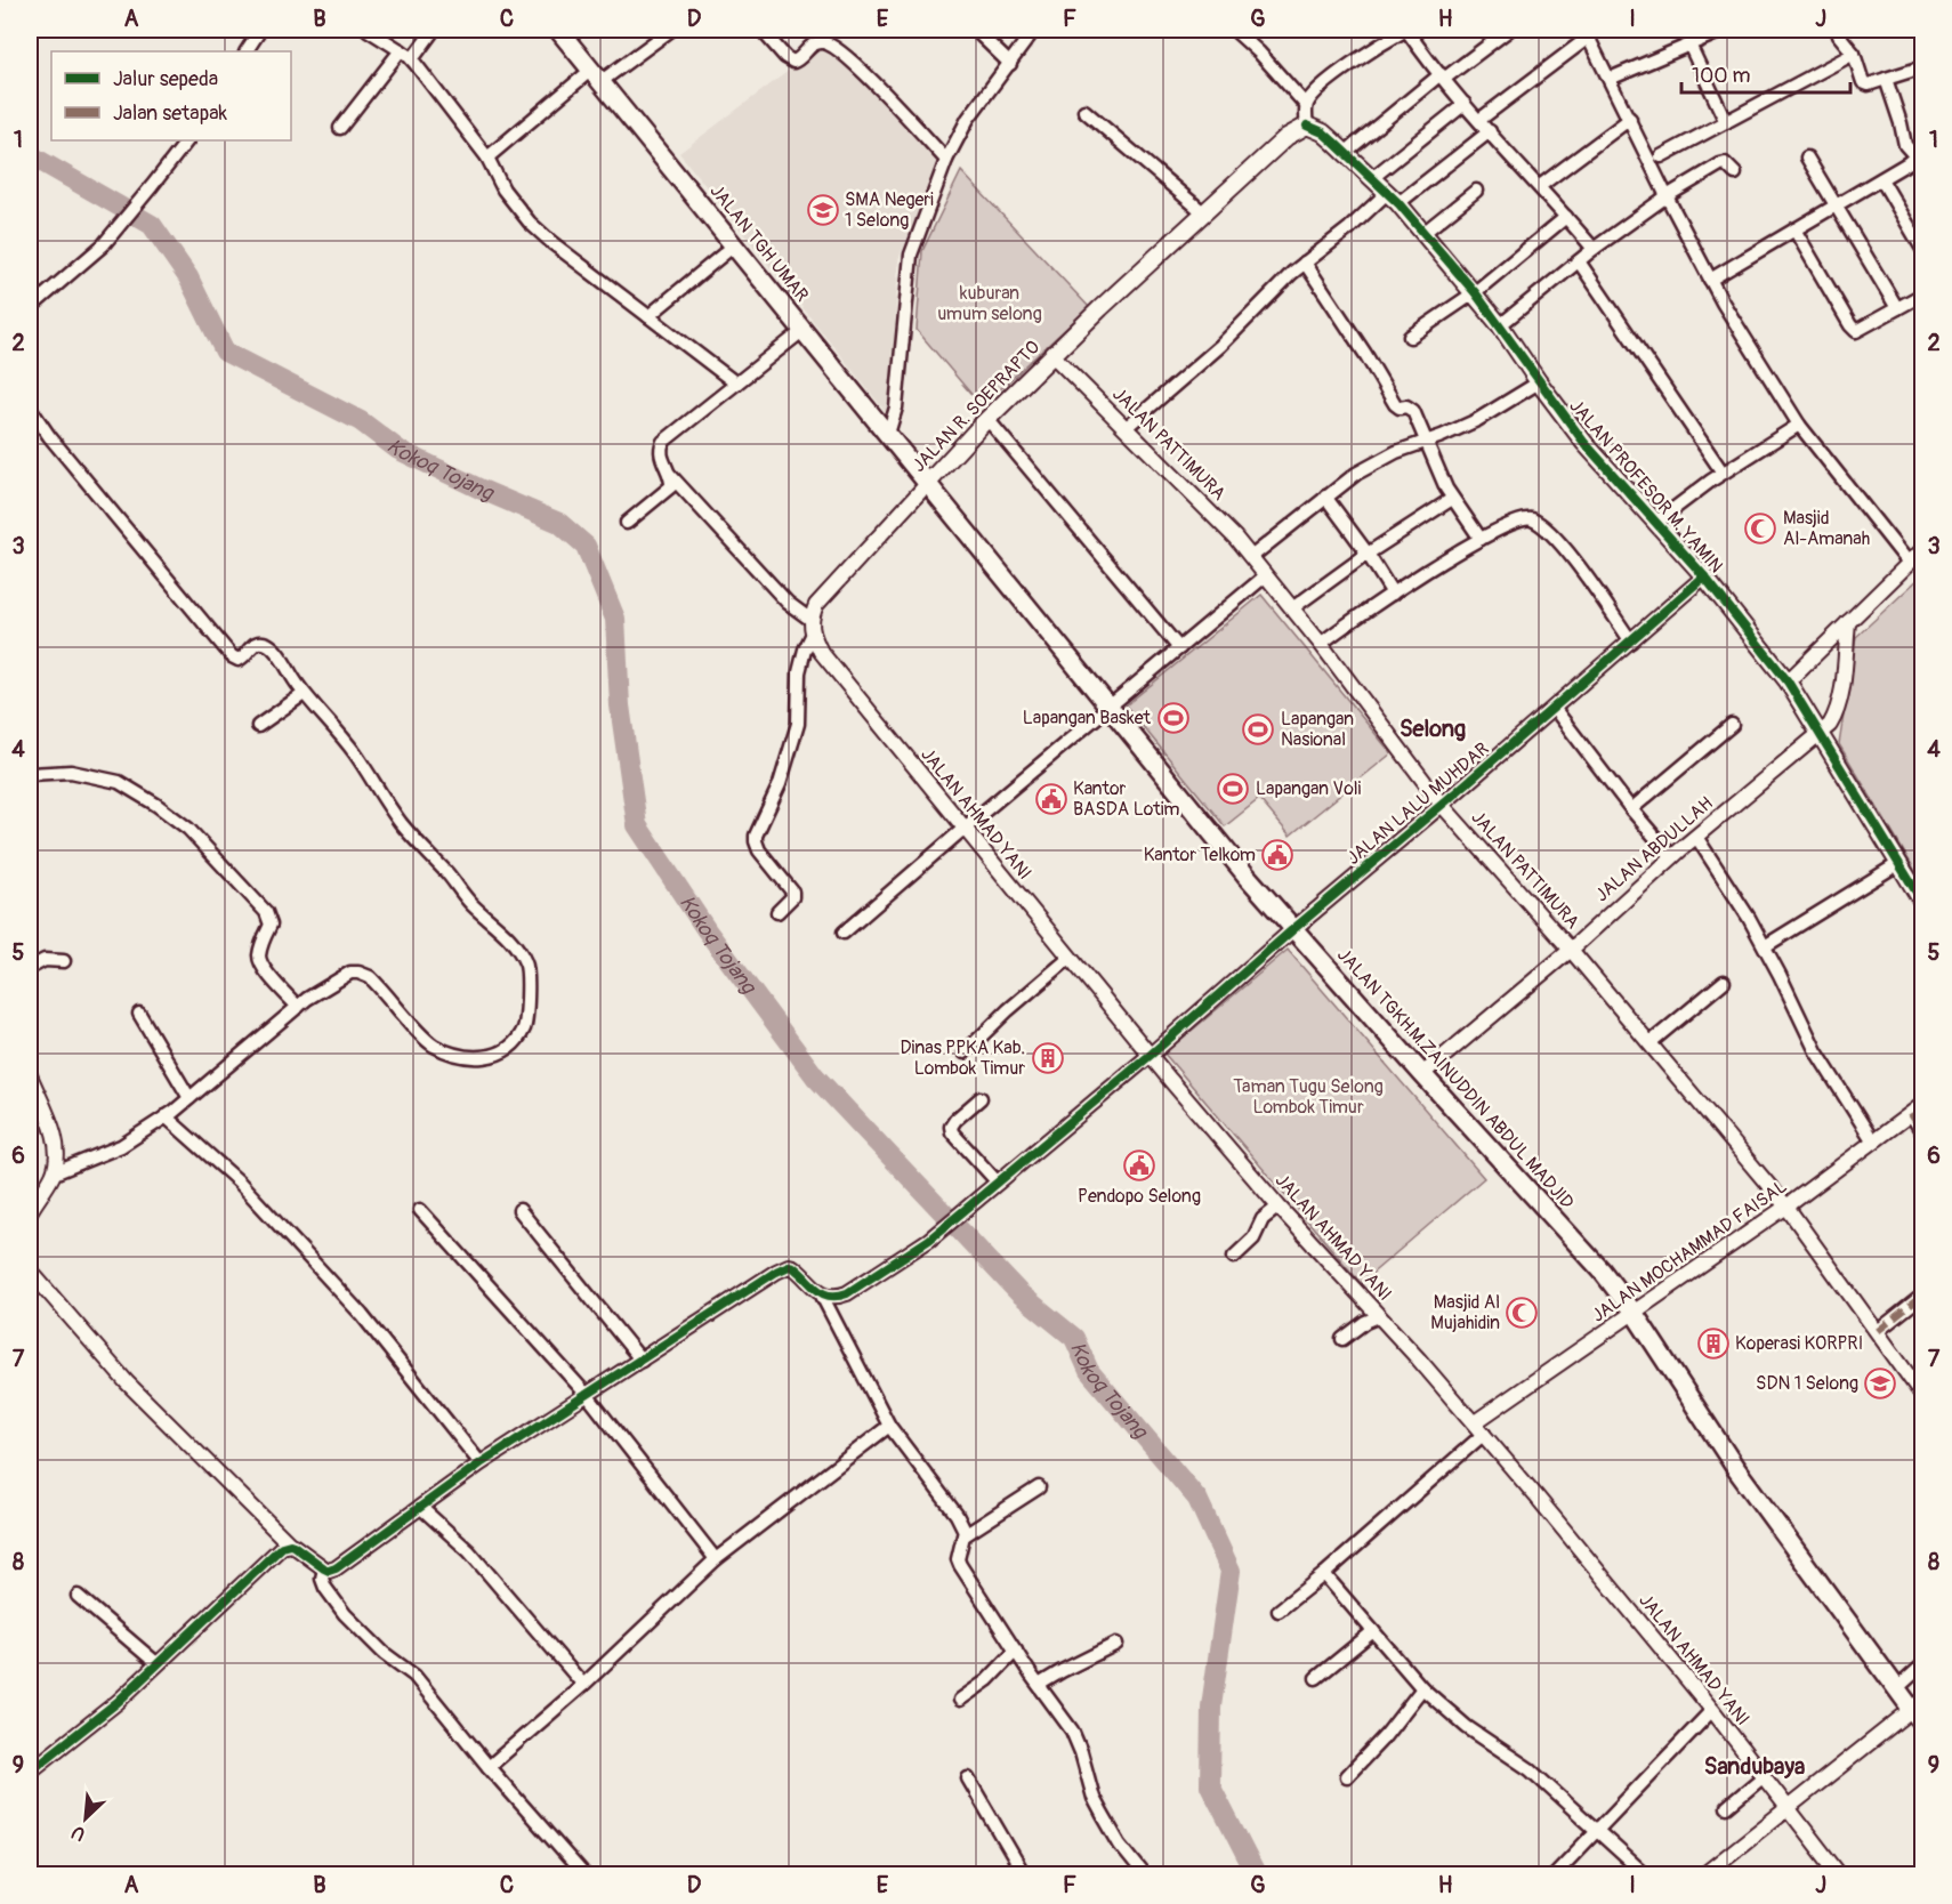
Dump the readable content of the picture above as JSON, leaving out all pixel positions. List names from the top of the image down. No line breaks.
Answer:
{"streets":{"main road":["JALAN TGH UMAR","JALAN R. SOEPRAPTO","JALAN PROFESOR M. YAMIN","JALAN TGKH.M.ZAINUDDIN ABDUL MADJID"],"street":["JALAN PATTIMURA","JALAN LALU MUHDAR","JALAN AHMAD YANI","JALAN ABDULLAH","JALAN MOCHAMMAD FAISAL"]},"crossings":[["JALAN TGH UMAR","JALAN R. SOEPRAPTO"],["JALAN TGH UMAR","JALAN TGKH.M.ZAINUDDIN ABDUL MADJID"],["JALAN R. SOEPRAPTO","JALAN PATTIMURA"],["JALAN R. SOEPRAPTO","JALAN PROFESOR M. YAMIN"],["JALAN R. SOEPRAPTO","JALAN AHMAD YANI"],["JALAN R. SOEPRAPTO","JALAN TGKH.M.ZAINUDDIN ABDUL MADJID"],["JALAN PATTIMURA","JALAN LALU MUHDAR"],["JALAN PATTIMURA","JALAN ABDULLAH"],["JALAN PATTIMURA","JALAN MOCHAMMAD FAISAL"],["JALAN PROFESOR M. YAMIN","JALAN LALU MUHDAR"],["JALAN PROFESOR M. YAMIN","JALAN ABDULLAH"],["JALAN LALU MUHDAR","JALAN AHMAD YANI"],["JALAN LALU MUHDAR","JALAN TGKH.M.ZAINUDDIN ABDUL MADJID"],["JALAN AHMAD YANI","JALAN MOCHAMMAD FAISAL"],["JALAN ABDULLAH","JALAN TGKH.M.ZAINUDDIN ABDUL MADJID"],["JALAN TGKH.M.ZAINUDDIN ABDUL MADJID","JALAN MOCHAMMAD FAISAL"]],"districts":["Selong","Sandubaya"],"water":["Kokoq Tojang"],"parks":["kuburan umum selong","Taman Tugu Selong Lombok Timur"],"places":{"school or university":["SMA Negeri 1 Selong","SDN 1 Selong"],"mosque":["Masjid Al-Amanah","Masjid Al Mujahidin"],"sports":["Lapangan Basket","Lapangan Nasional","Lapangan Voli"],"public building":["Kantor BASDA Lotim","Kantor Telkom","Pendopo Selong"],"building":["Dinas PPKA Kab. Lombok Timur","Koperasi KORPRI"]},"legend":["Jalur sepeda","Jalan setapak"],"scale_bar":"100 m","north":"bottom left","grid":{"columns":["A","B","C","D","E","F","G","H","I","J"],"rows":["1","2","3","4","5","6","7","8","9"]}}
